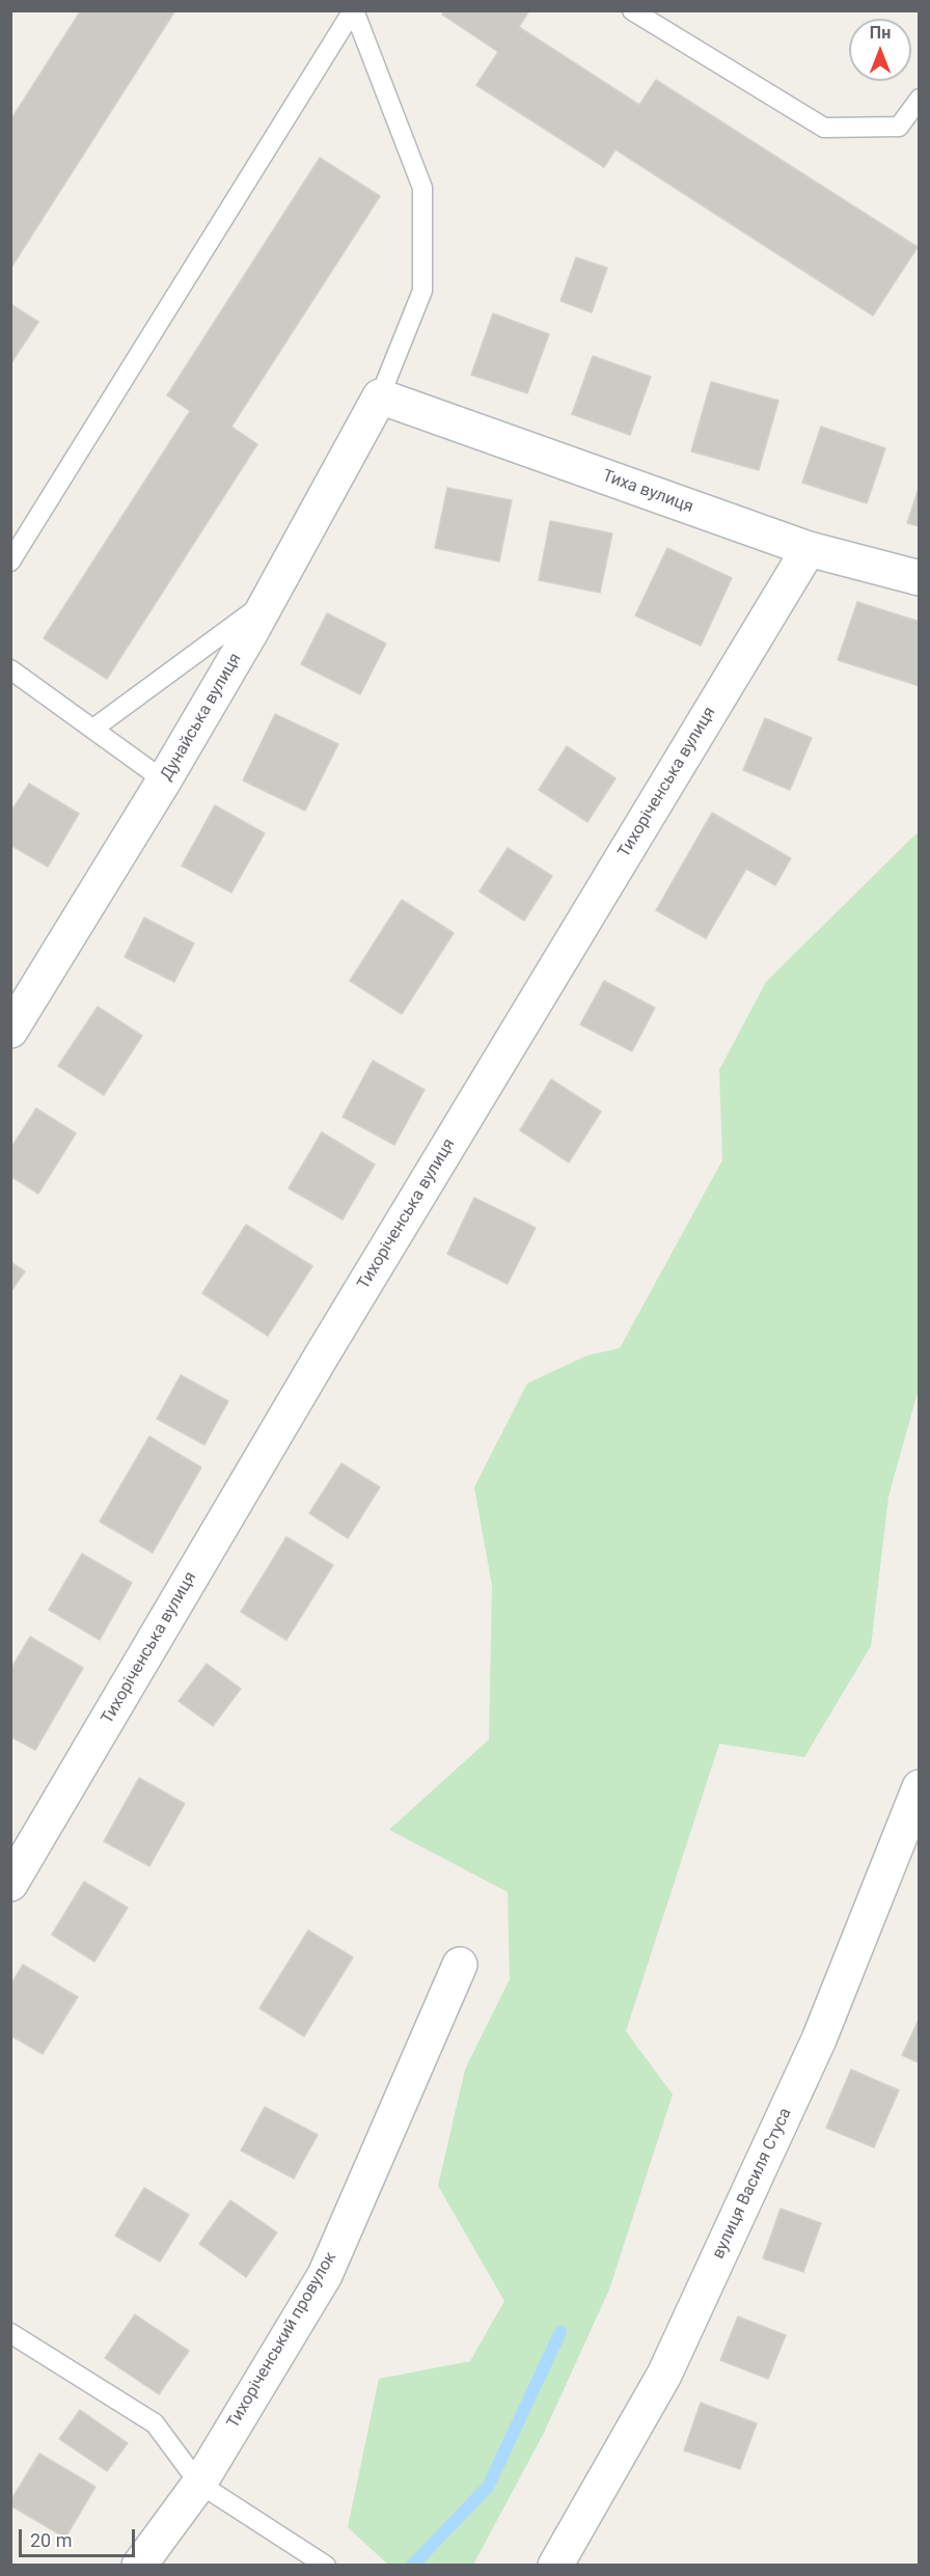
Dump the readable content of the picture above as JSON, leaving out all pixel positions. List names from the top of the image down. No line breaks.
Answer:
{"streets":{"street":["Тиха вулиця","Дунайська вулиця","Тихоріченська вулиця","вулиця Василя Стуса","Тихоріченський провулок"]},"crossings":[["Тиха вулиця","Дунайська вулиця"],["Тиха вулиця","Тихоріченська вулиця"]],"scale_bar":"20 m","north":"top"}
